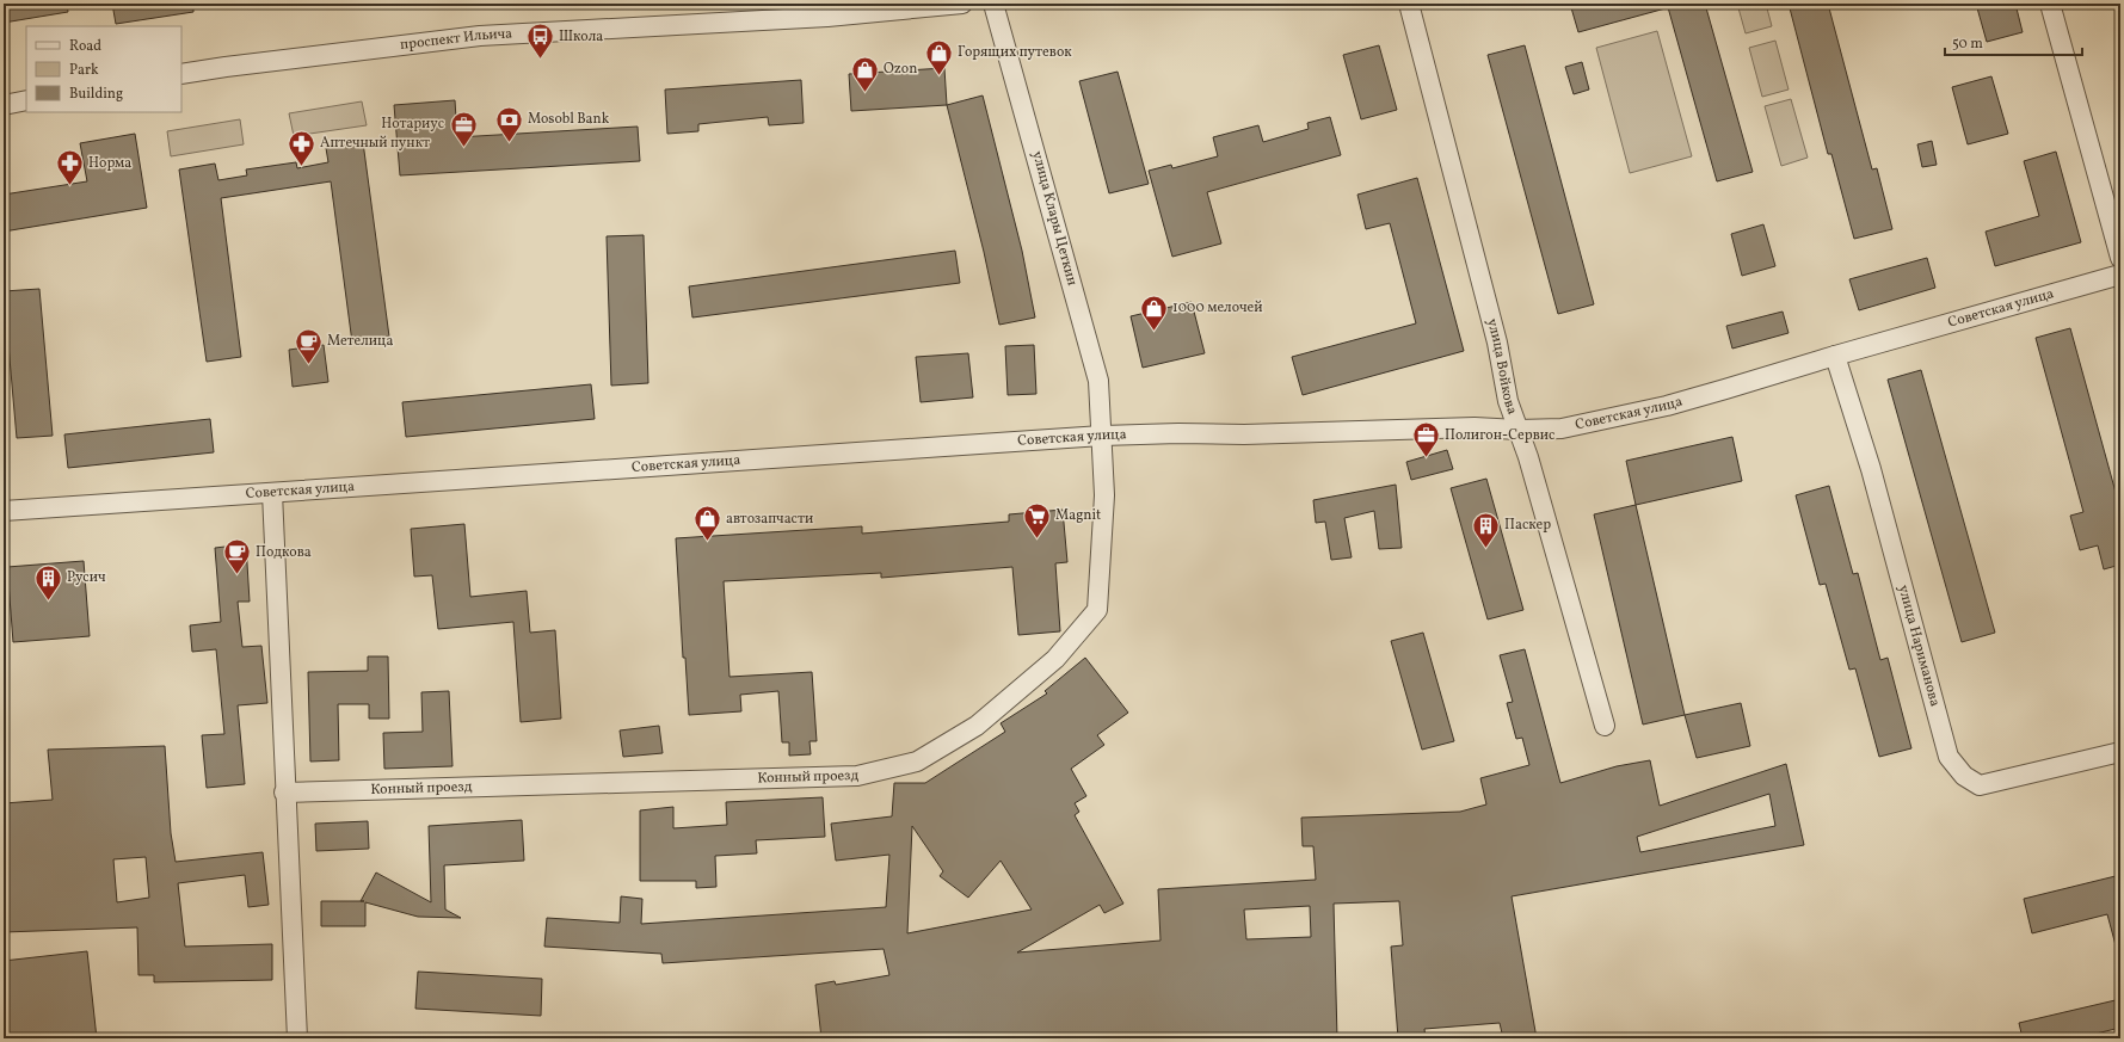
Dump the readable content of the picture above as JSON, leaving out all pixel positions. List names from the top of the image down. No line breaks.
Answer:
{"streets":{"street":["проспект Ильича","улица Клары Цеткин","Советская улица","улица Войкова","улица Нариманова","Конный проезд"]},"crossings":[["улица Клары Цеткин","Советская улица"],["улица Клары Цеткин","Конный проезд"],["Советская улица","улица Войкова"],["Советская улица","улица Нариманова"],["Советская улица","Конный проезд"]],"places":{"bus stop":["Школа"],"shop":["Горящих путевок","Ozon","1000 мелочей","автозапчасти"],"bank":["Mosobl Bank"],"office":["Нотариус","Полигон-Сервис"],"pharmacy":["Аптечный пункт","Норма"],"cafe":["Метелица","Подкова"],"supermarket":["Magnit"],"building":["Паскер","Русич"]},"legend":["Road","Park","Building"],"scale_bar":"50 m"}
